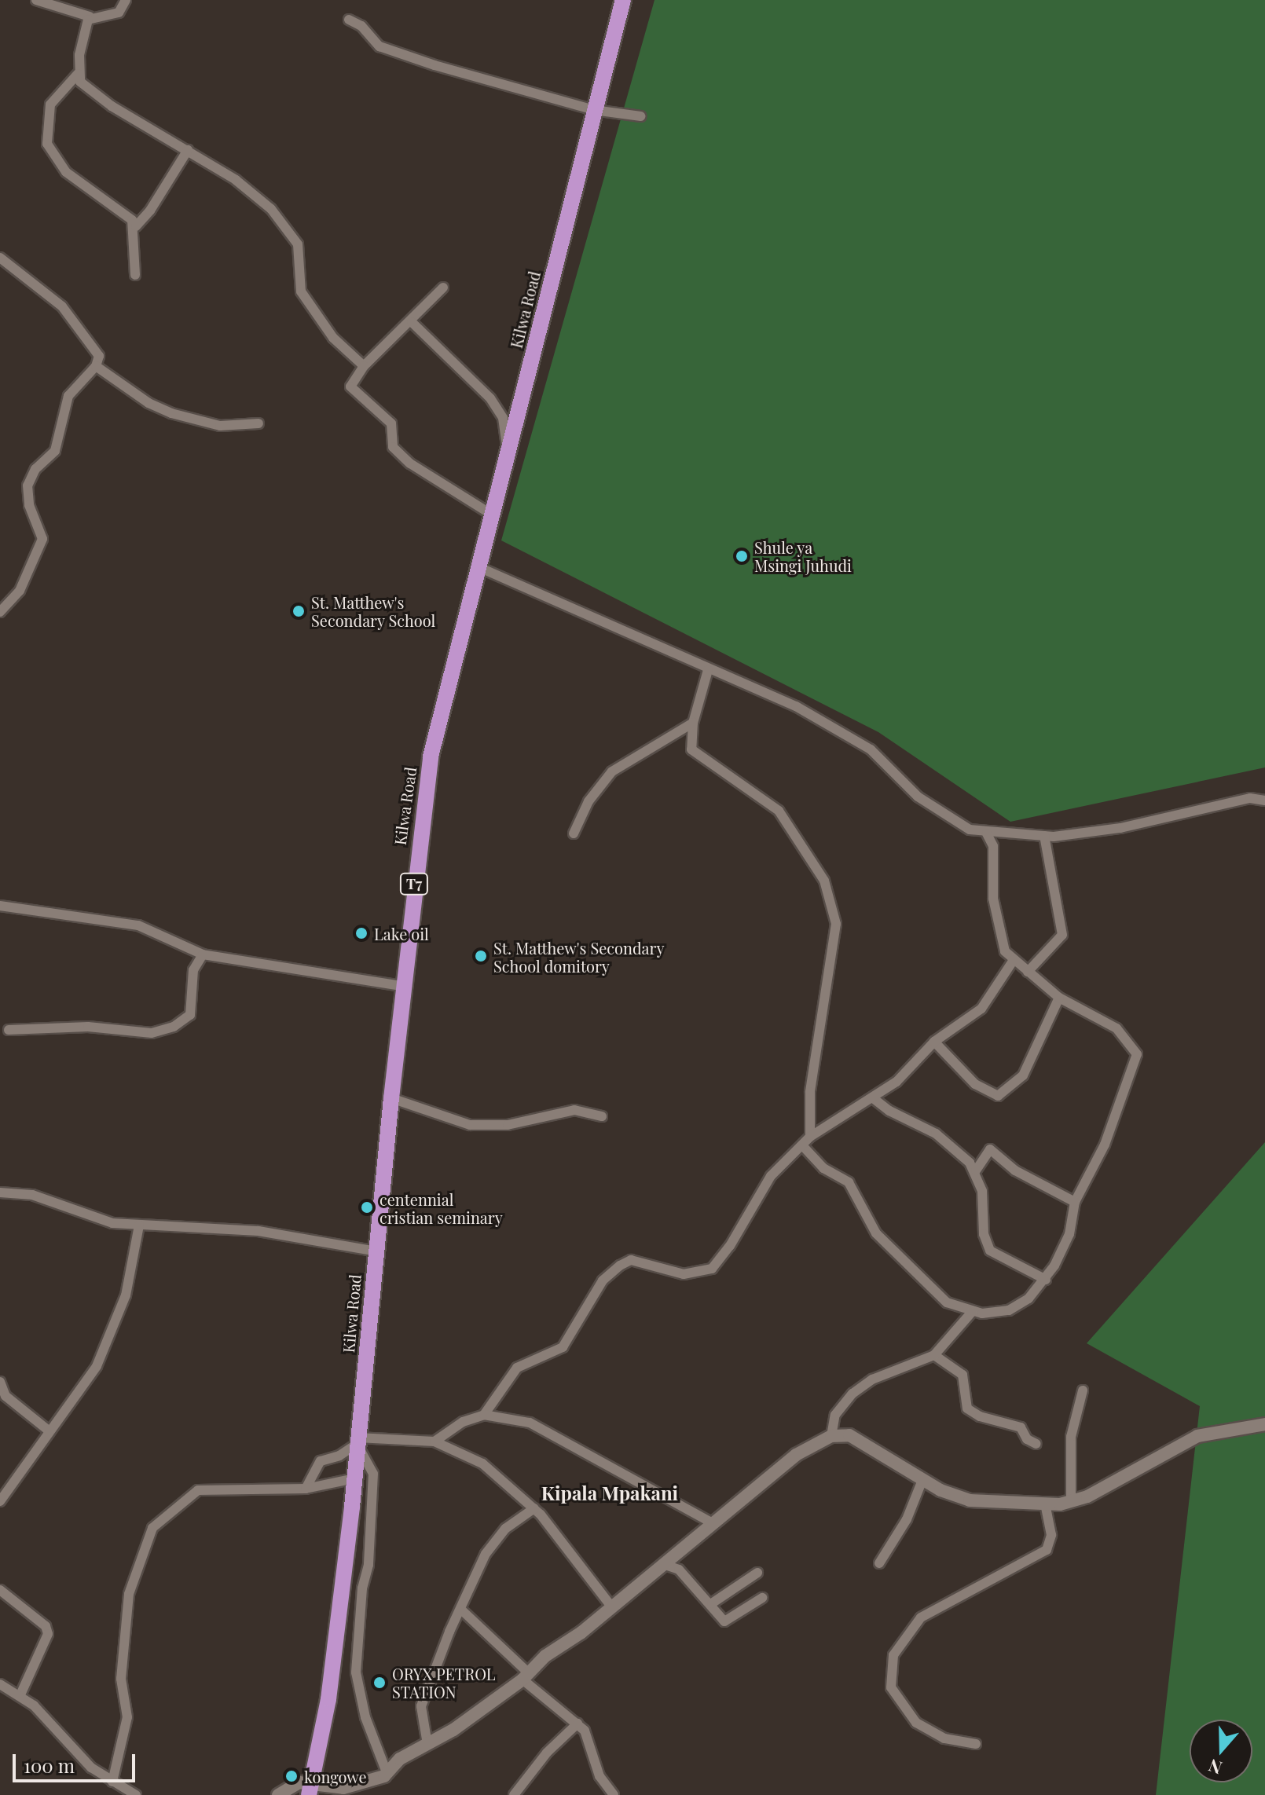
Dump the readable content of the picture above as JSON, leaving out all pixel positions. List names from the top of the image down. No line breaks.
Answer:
{"streets":{"highway":["Kilwa Road","T7"]},"districts":["Kipala Mpakani"],"places":["Shule ya Msingi Juhudi","St. Matthew's Secondary School","Lake oil","St. Matthew's Secondary School domitory","centennial cristian seminary","ORYX PETROL STATION","kongowe"],"scale_bar":"100 m","north":"bottom"}
